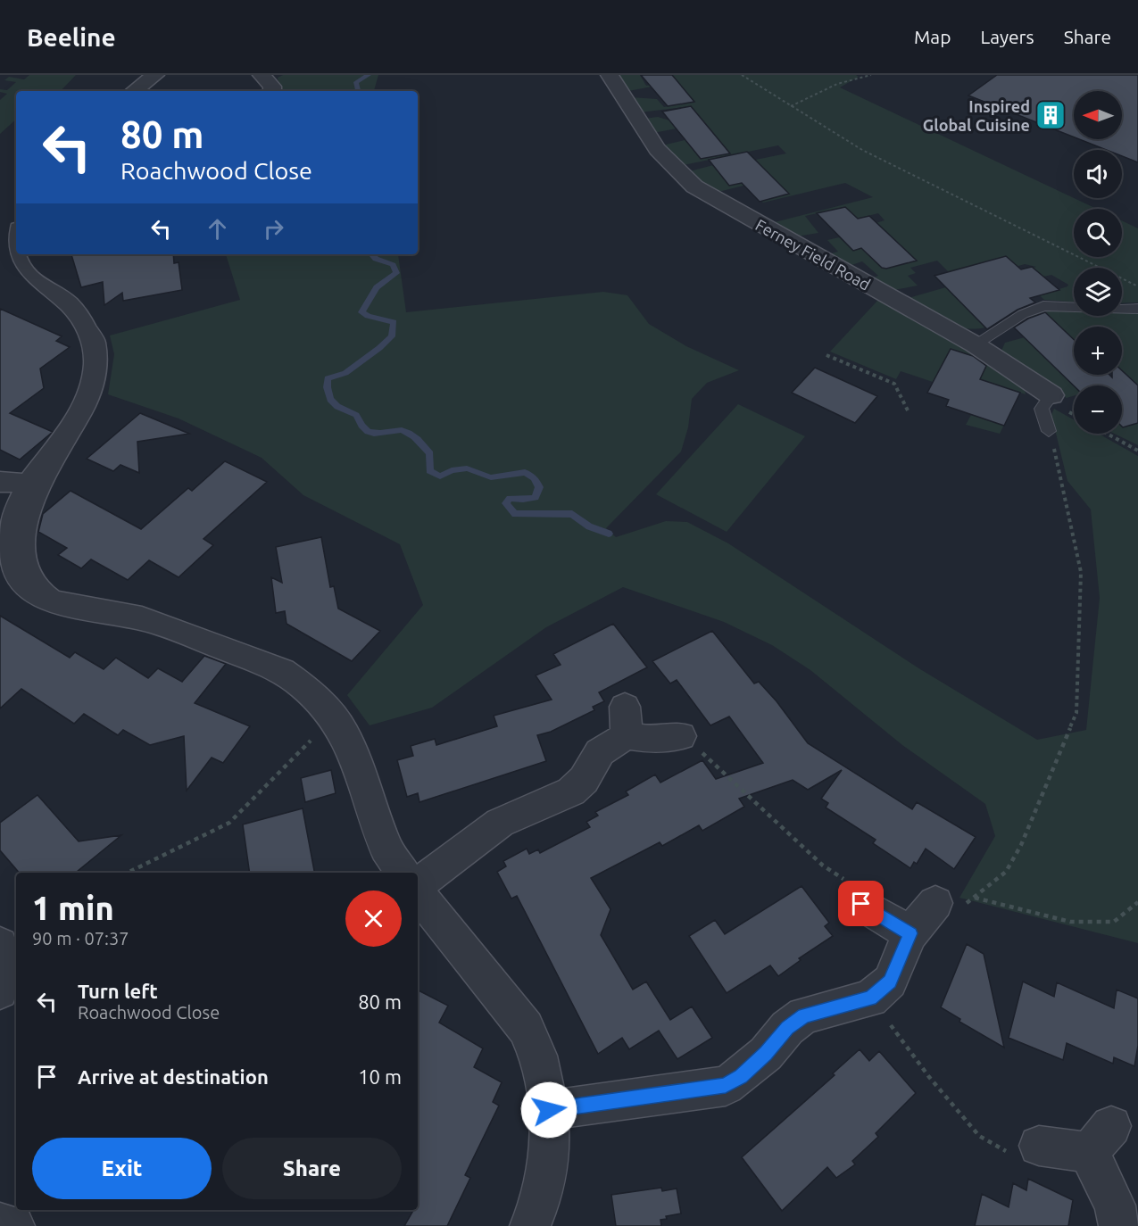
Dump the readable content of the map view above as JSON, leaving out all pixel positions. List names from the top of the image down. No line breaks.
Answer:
{"streets":{"street":["Ferney Field Road"]},"places":{"building":["Inspired Global Cuisine"]},"north":"left","page":{"header":"Beeline","nav":["Map","Layers","Share"],"map_buttons":["+","−"],"turn":["80 m","Roachwood Close"],"heading":["1 min","90 m · 07:37"],"list":[{"name":"Turn left","note":"Roachwood Close","value":"80 m"},{"name":"Arrive at destination","value":"10 m"}],"buttons":["Exit","Share"]}}
